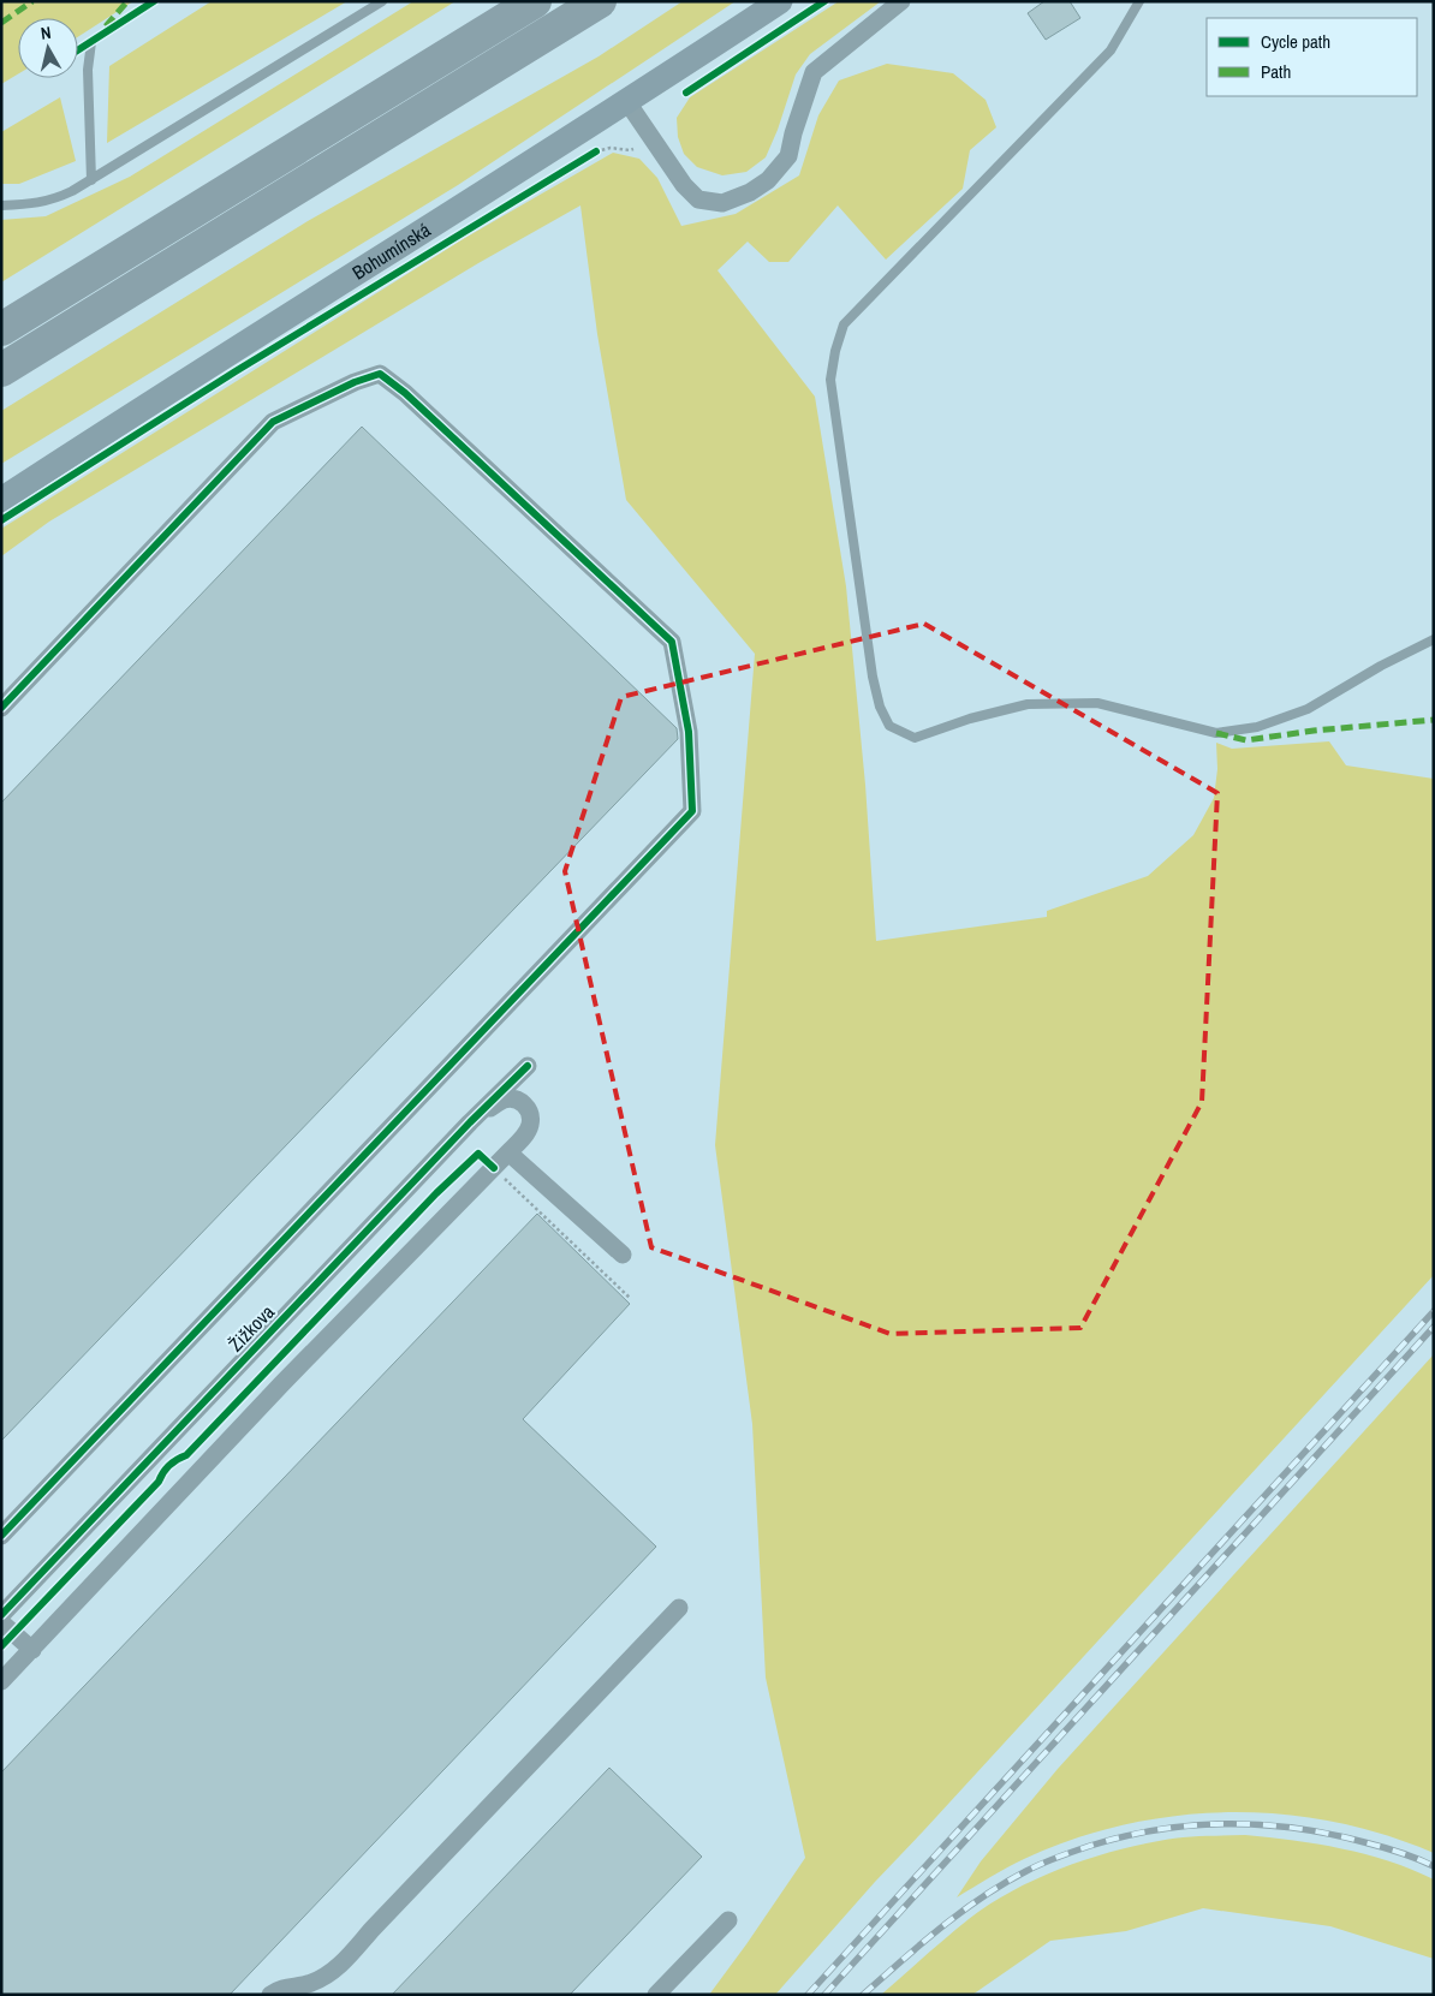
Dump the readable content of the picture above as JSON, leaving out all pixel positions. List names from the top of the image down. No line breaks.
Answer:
{"streets":{"main road":["Bohumínská"],"street":["Žižkova"]},"legend":["Cycle path","Path"],"north":"top"}
